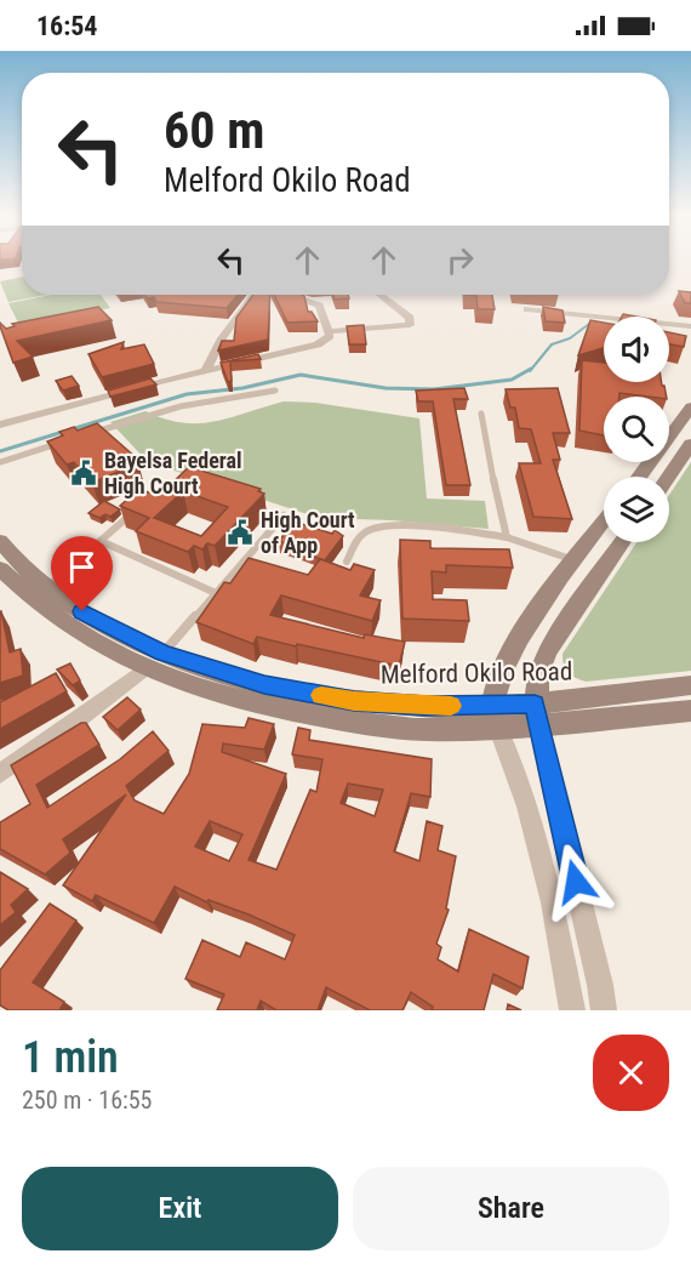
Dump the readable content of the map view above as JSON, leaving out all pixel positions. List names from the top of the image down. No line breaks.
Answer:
{"streets":{"main road":["Melford Okilo Road"]},"places":{"public building":["Bayelsa Federal High Court","High Court of App"]},"page":{"status":"16:54","turn":["60 m","Melford Okilo Road"],"heading":["1 min","250 m · 16:55"],"buttons":["Exit","Share"]}}
